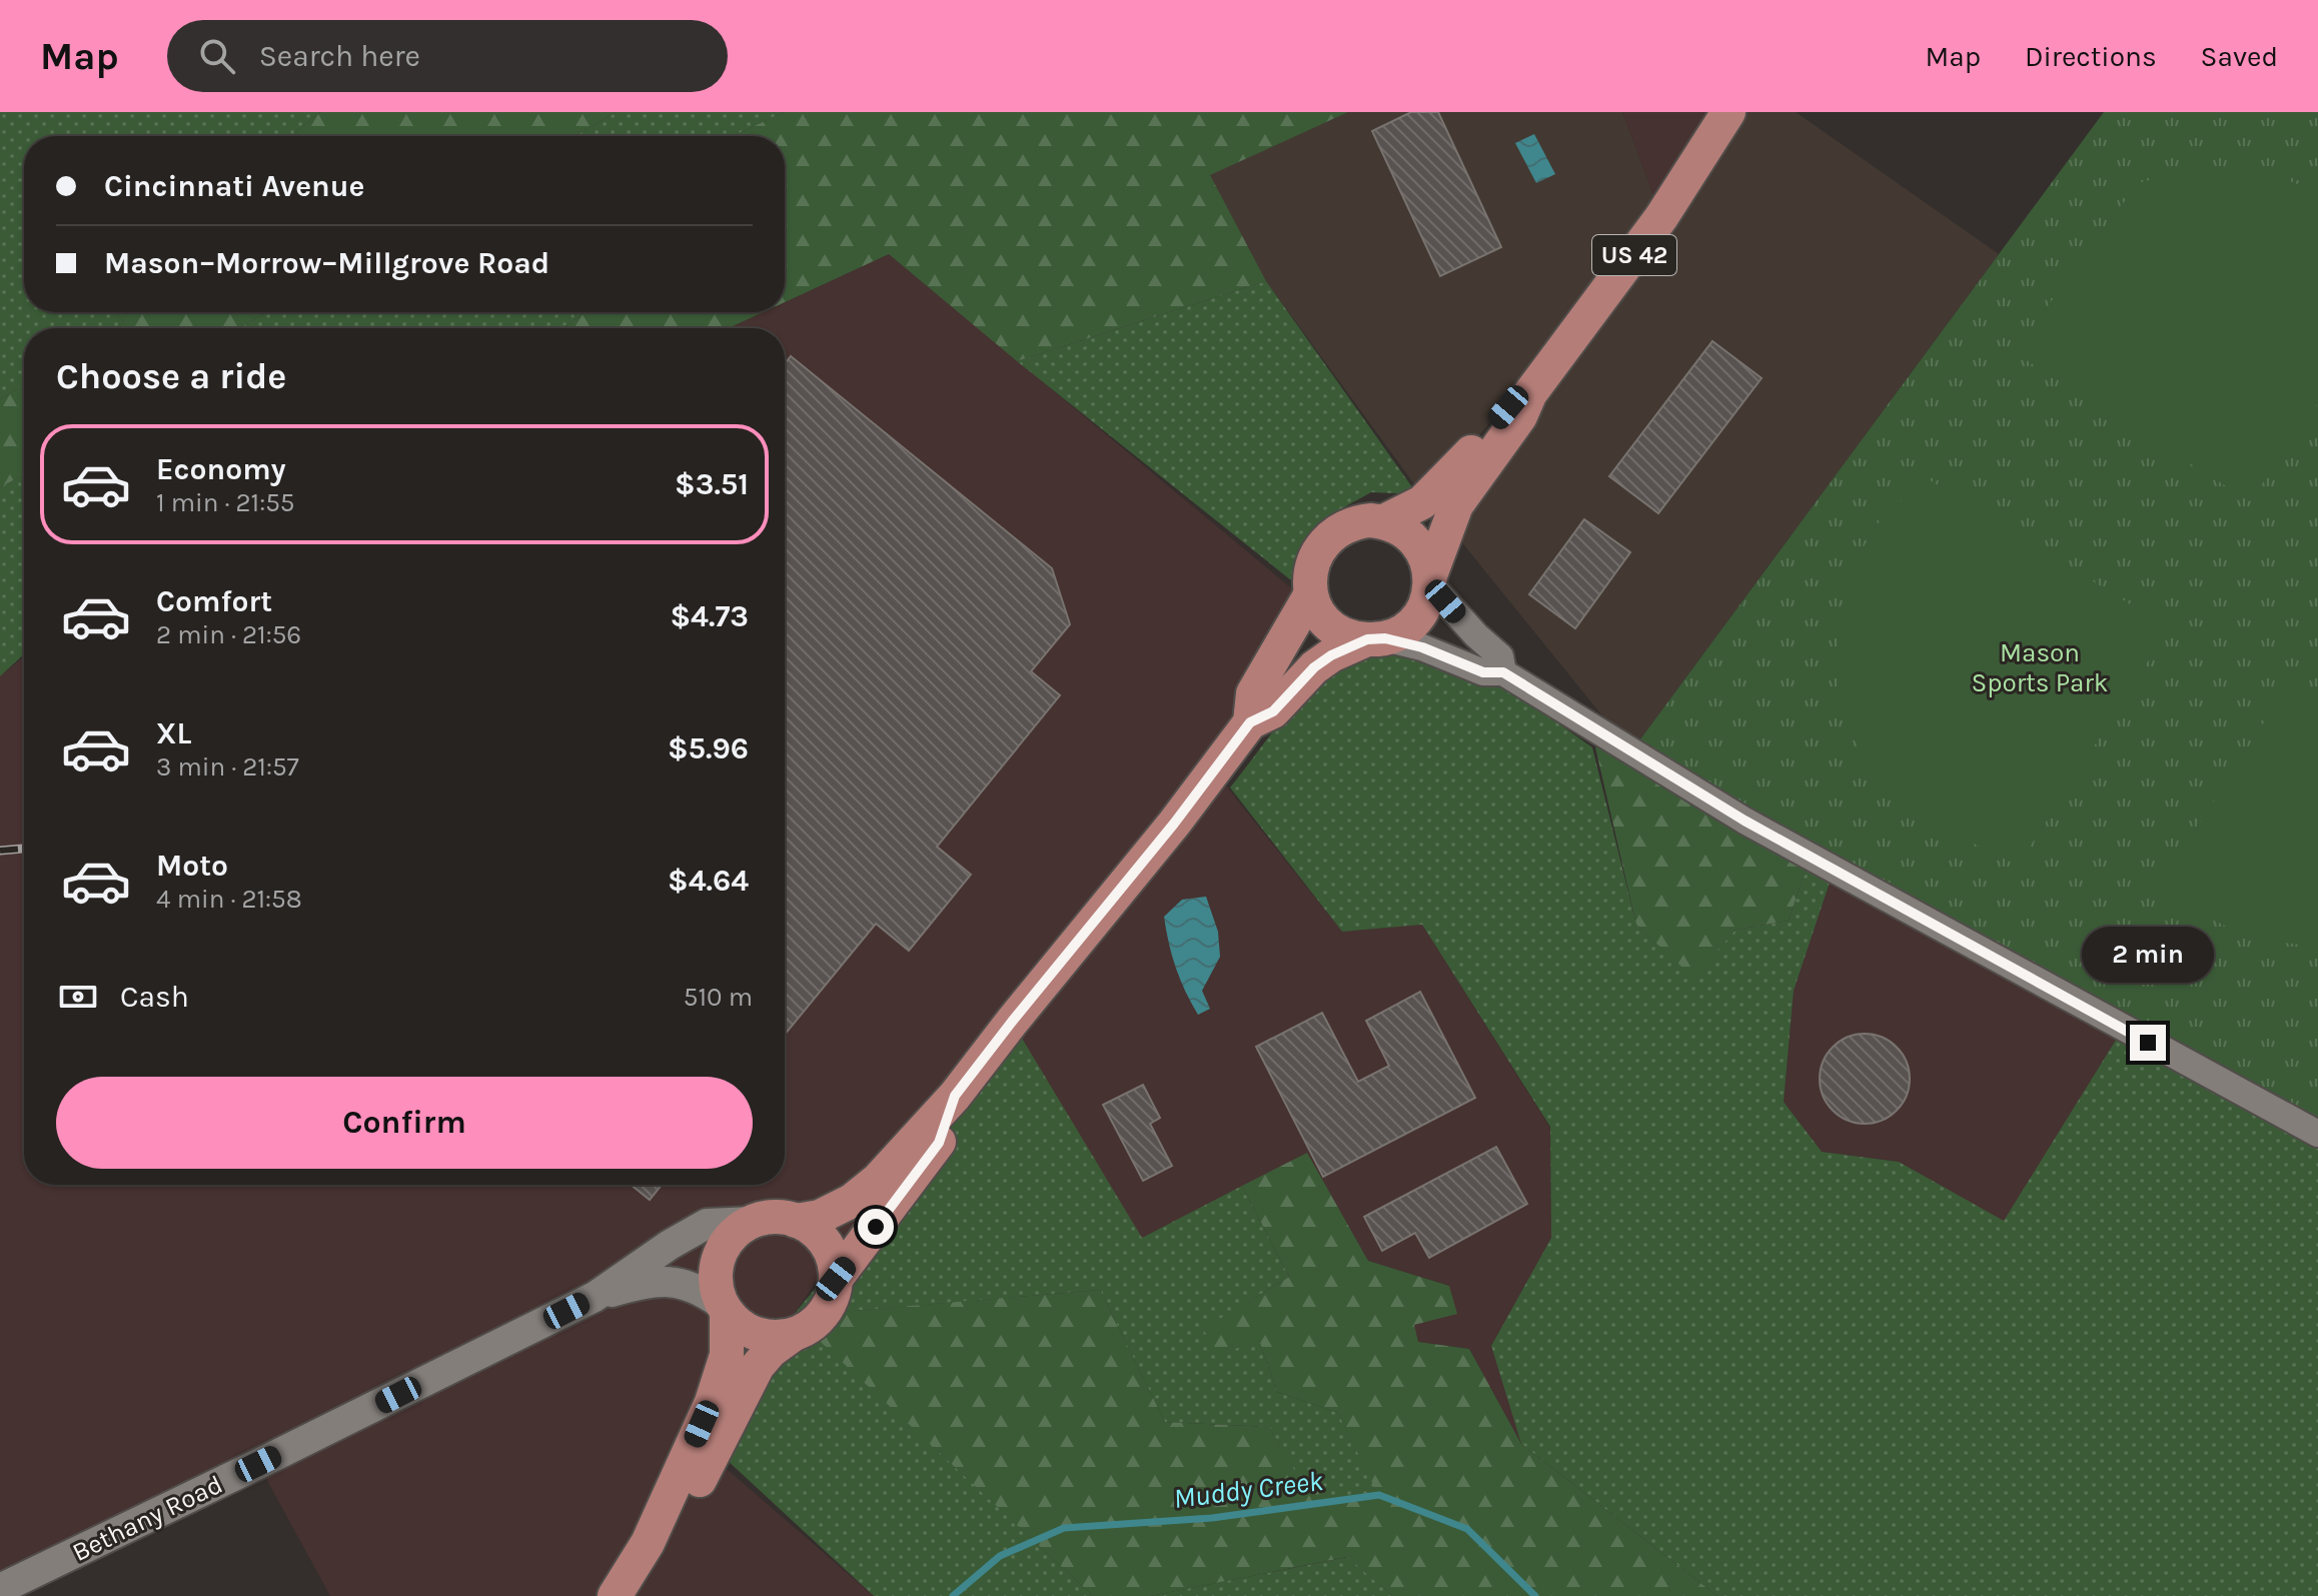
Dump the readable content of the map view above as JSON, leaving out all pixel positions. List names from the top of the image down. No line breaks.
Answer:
{"streets":{"main road":["US 42","Bethany Road"]},"crossings":[["US 42","Bethany Road"]],"water":["Muddy Creek"],"parks":["Mason Sports Park"],"page":{"header":"Map","search":"Search here","nav":["Map","Directions","Saved"],"banner":["Cincinnati Avenue","Mason–Morrow–Millgrove Road"],"heading":"Choose a ride","list":[{"name":"Economy","note":"1 min · 21:55","value":"$3.51"},{"name":"Comfort","note":"2 min · 21:56","value":"$4.73"},{"name":"XL","note":"3 min · 21:57","value":"$5.96"},{"name":"Moto","note":"4 min · 21:58","value":"$4.64"}],"bubble":"2 min","pay":["Cash","510 m"],"buttons":"Confirm"}}
